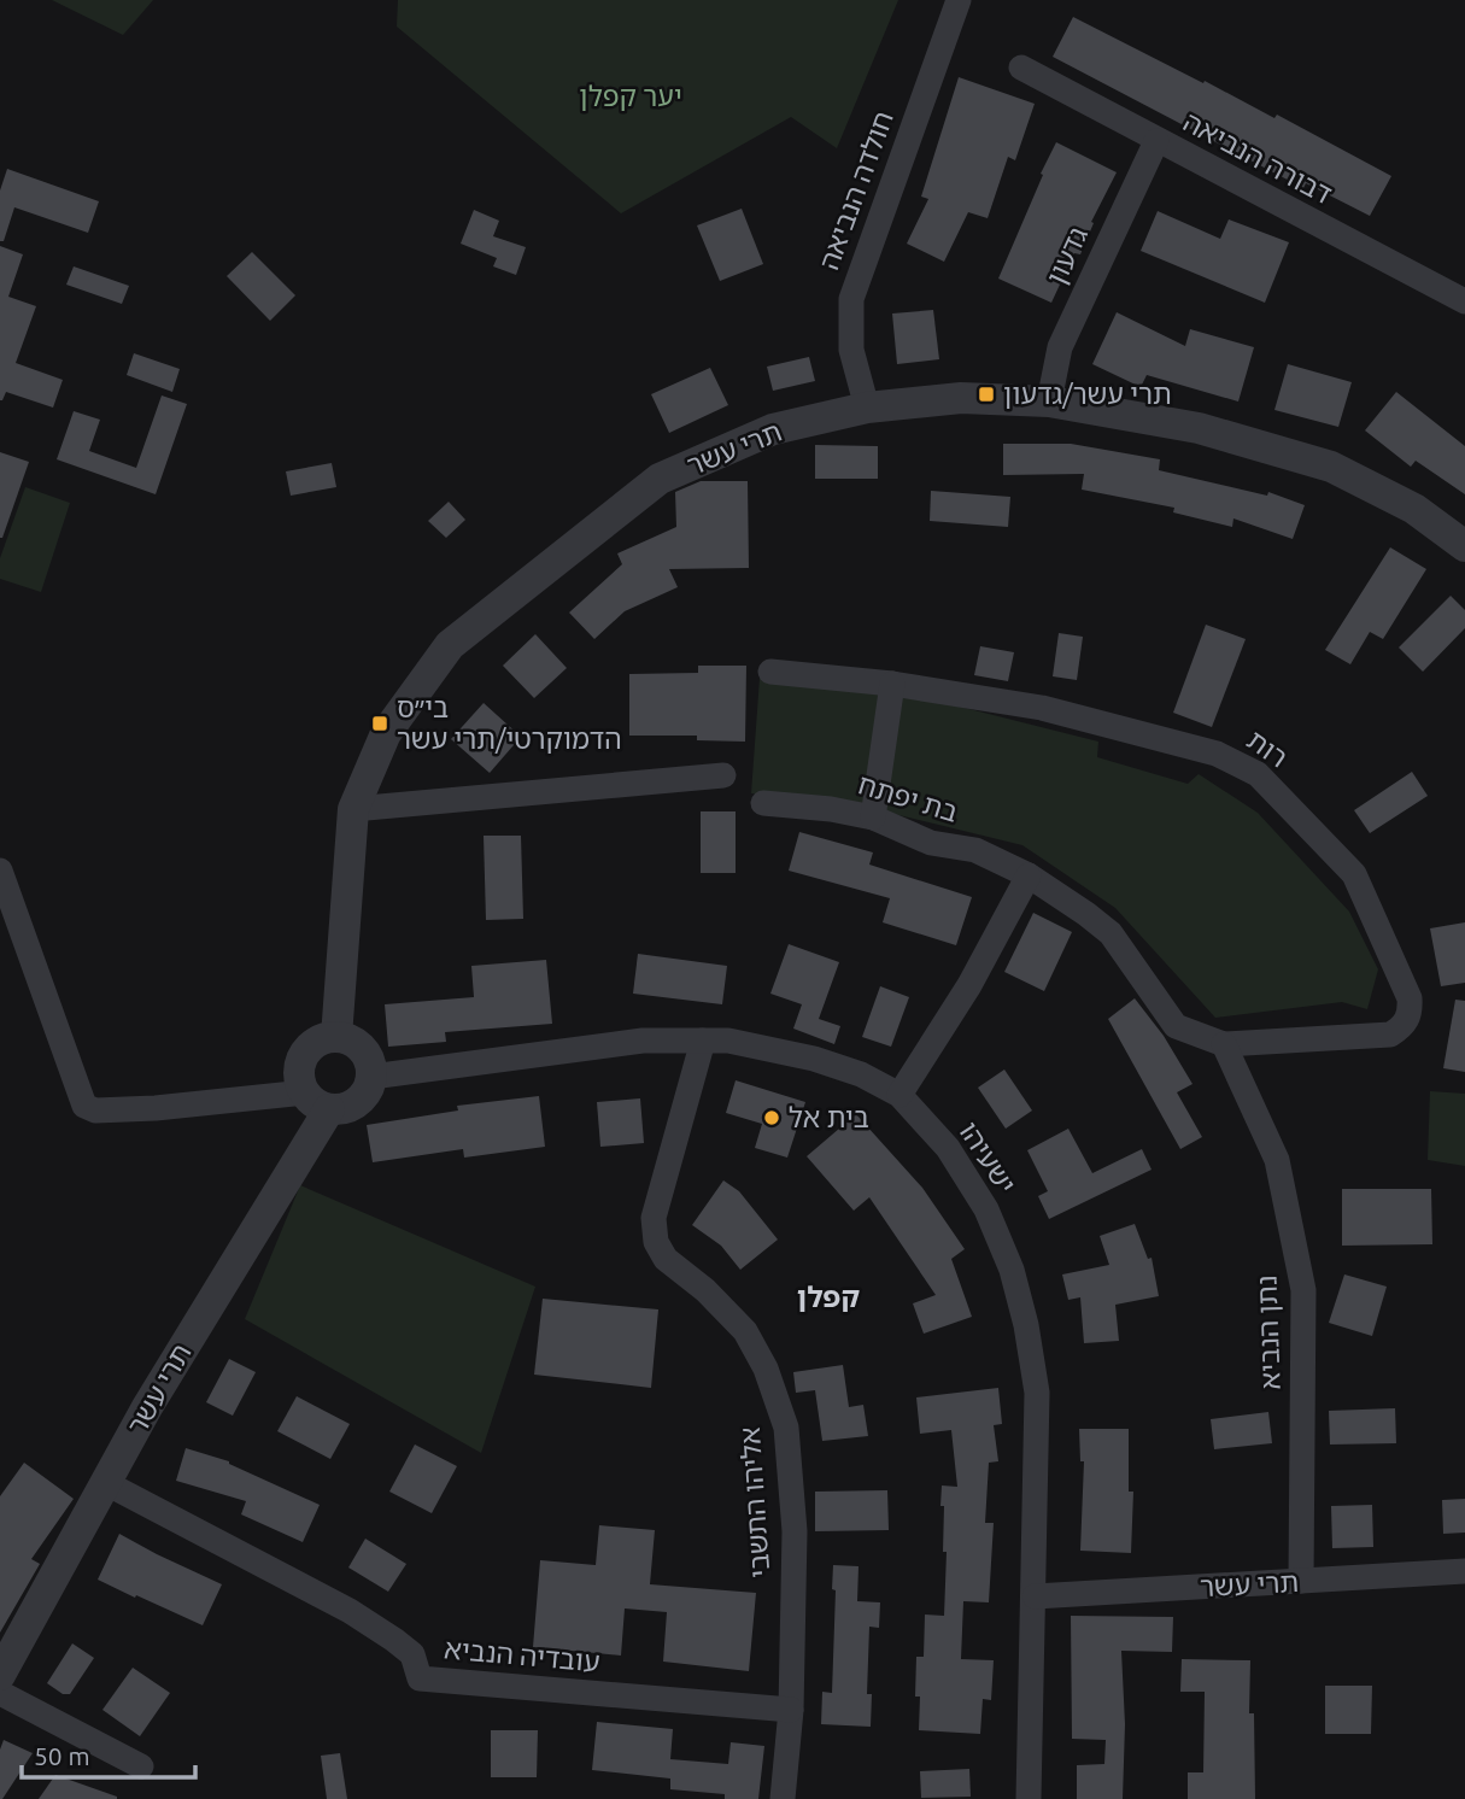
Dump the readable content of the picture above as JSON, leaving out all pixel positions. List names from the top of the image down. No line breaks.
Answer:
{"streets":{"street":["דבורה הנביאה","חולדה הנביאה","גדעון","תרי עשר","רות","בת יפתח","ישעיהו","נתן הנביא","אליהו התשבי","עובדיה הנביא"]},"crossings":[["דבורה הנביאה","גדעון"],["חולדה הנביאה","תרי עשר"],["גדעון","תרי עשר"],["תרי עשר","ישעיהו"],["תרי עשר","נתן הנביא"],["תרי עשר","עובדיה הנביא"],["רות","בת יפתח"],["רות","נתן הנביא"],["בת יפתח","נתן הנביא"],["ישעיהו","אליהו התשבי"],["אליהו התשבי","עובדיה הנביא"]],"districts":["קפלן"],"parks":["יער קפלן"],"places":{"transit":["תרי עשר/גדעון","בי״ס הדמוקרטי/תרי עשר"],"other":["בית אל"]},"scale_bar":"50 m"}
